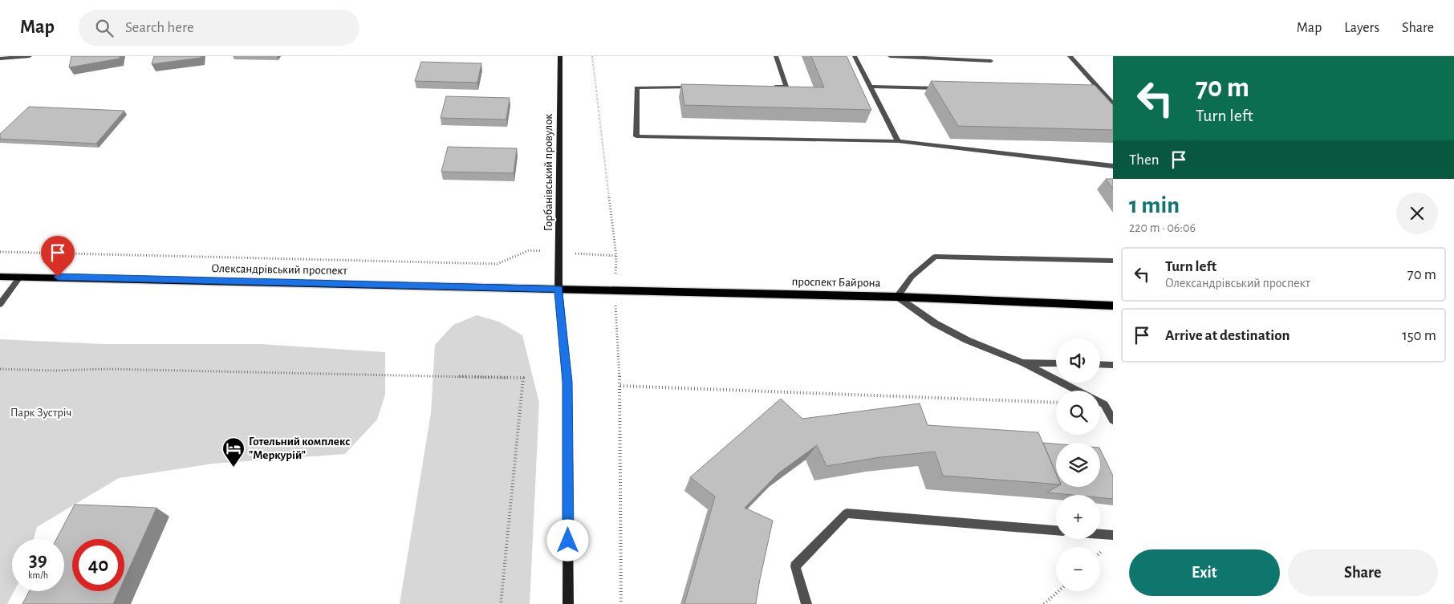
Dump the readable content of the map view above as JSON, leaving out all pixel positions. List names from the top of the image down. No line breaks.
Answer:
{"streets":{"main road":["Олександрівський проспект","проспект Байрона"],"street":["Горбанівський провулок"]},"crossings":[["Горбанівський провулок","Олександрівський проспект"],["Горбанівський провулок","проспект Байрона"],["Олександрівський проспект","проспект Байрона"]],"parks":["Парк Зустріч"],"places":{"hotel":["Готельний комплекс \"Меркурій\""]},"page":{"header":"Map","search":"Search here","nav":["Map","Layers","Share"],"turn":["70 m","Turn left"],"then":"Then","heading":["1 min","220 m · 06:06"],"list":[{"name":"Turn left","note":"Олександрівський проспект","value":"70 m"},{"name":"Arrive at destination","value":"150 m"}],"map_buttons":["+","−"],"speed":"39 km/h","limit":"40","buttons":["Exit","Share"]}}
